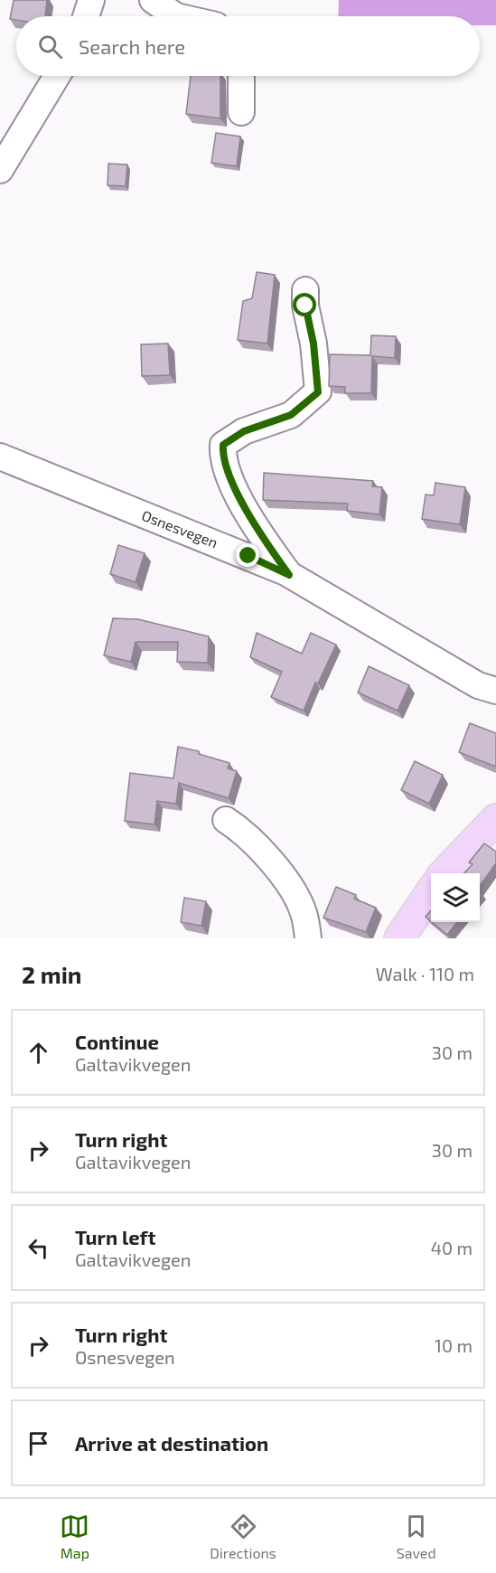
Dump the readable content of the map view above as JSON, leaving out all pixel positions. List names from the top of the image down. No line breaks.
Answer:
{"streets":{"street":["Osnesvegen"]},"page":{"search":"Search here","heading":["2 min","Walk · 110 m"],"list":[["Continue","Galtavikvegen","30 m"],["Turn right","Galtavikvegen","30 m"],["Turn left","Galtavikvegen","40 m"],["Turn right","Osnesvegen","10 m"],"Arrive at destination"],"nav":["Map","Directions","Saved"]}}
